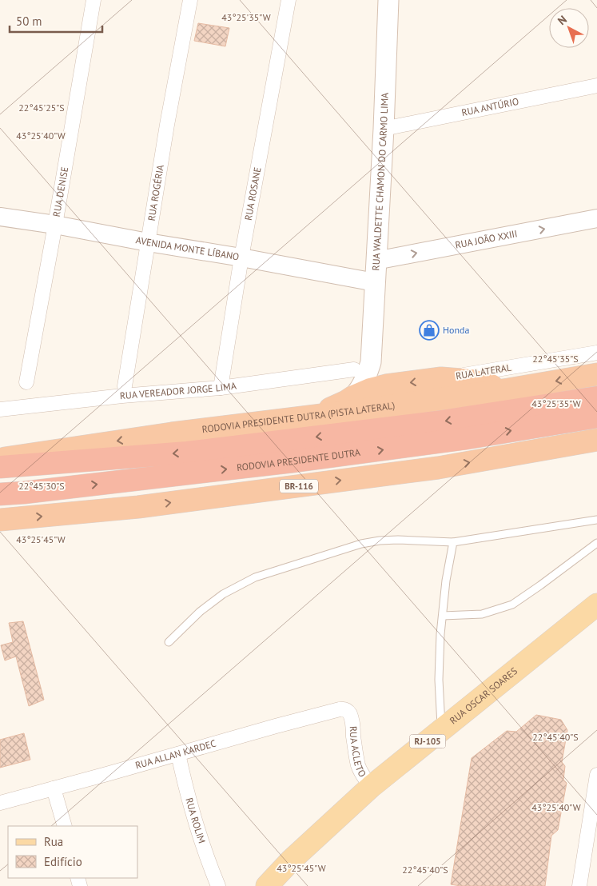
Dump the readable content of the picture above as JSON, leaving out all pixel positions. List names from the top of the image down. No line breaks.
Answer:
{"streets":{"highway":["RODOVIA PRESIDENTE DUTRA (PISTA LATERAL)","RODOVIA PRESIDENTE DUTRA","BR-116"],"main road":["RUA WALDETTE CHAMON DO CARMO LIMA","RUA OSCAR SOARES","RJ-105"],"street":["RUA ANTÚRIO","RUA DENISE","RUA ROGÉRIA","RUA ROSANE","RUA JOÃO XXIII","AVENIDA MONTE LÍBANO","RUA LATERAL","RUA VEREADOR JORGE LIMA","RUA ACLETO","RUA ALLAN KARDEC","RUA ROLIM"]},"crossings":[["RUA ANTÚRIO","RUA WALDETTE CHAMON DO CARMO LIMA"],["RUA WALDETTE CHAMON DO CARMO LIMA","RUA JOÃO XXIII"],["RUA WALDETTE CHAMON DO CARMO LIMA","AVENIDA MONTE LÍBANO"],["RUA WALDETTE CHAMON DO CARMO LIMA","RUA VEREADOR JORGE LIMA"],["RUA DENISE","AVENIDA MONTE LÍBANO"],["RUA ROGÉRIA","AVENIDA MONTE LÍBANO"],["RUA ROSANE","AVENIDA MONTE LÍBANO"],["RUA ROSANE","RUA VEREADOR JORGE LIMA"],["RUA OSCAR SOARES","RUA ACLETO"],["RUA ACLETO","RUA ALLAN KARDEC"],["RUA ALLAN KARDEC","RUA ROLIM"]],"one_way":["RUA JOÃO XXIII"],"places":{"shop":["Honda"]},"legend":["Rua","Edifício"],"scale_bar":"50 m","north":"top left","coordinates":["43°25'35\"W","22°45'25\"S","43°25'40\"W","22°45'35\"S","22°45'30\"S","43°25'45\"W","22°45'40\"S"]}
